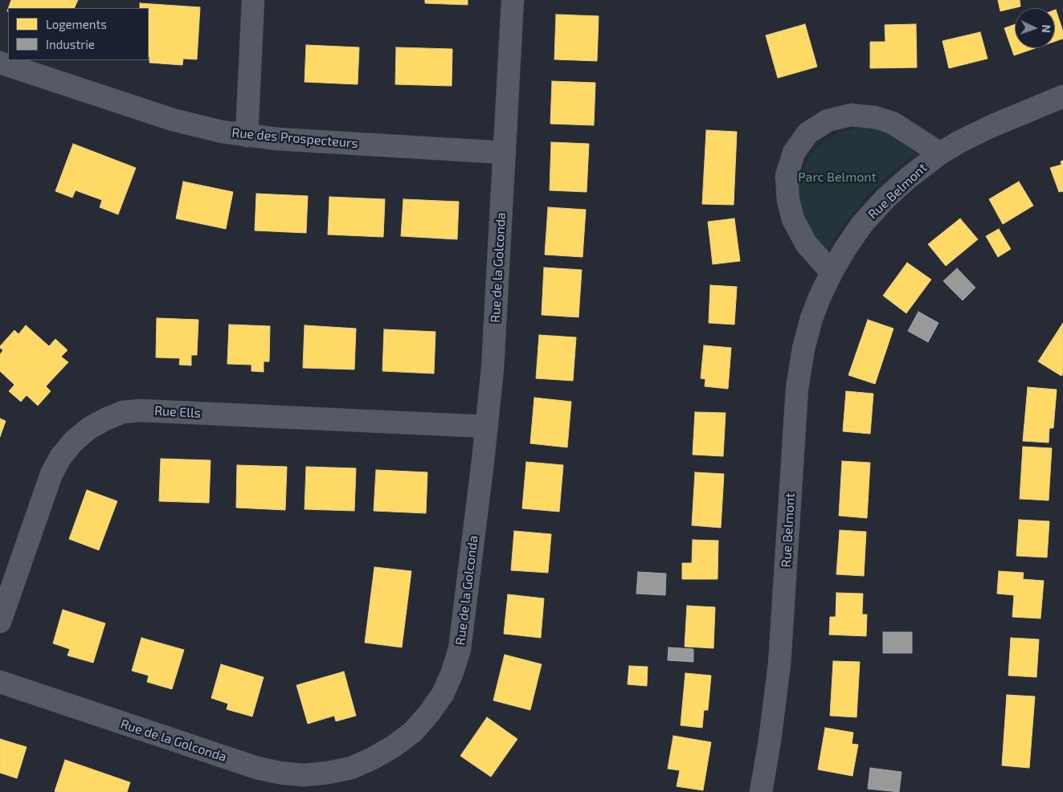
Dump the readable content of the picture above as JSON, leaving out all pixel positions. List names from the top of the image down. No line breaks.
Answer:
{"streets":{"street":["Rue des Prospecteurs","Rue Belmont","Rue de la Golconda","Rue Ells"]},"crossings":[["Rue des Prospecteurs","Rue de la Golconda"],["Rue de la Golconda","Rue Ells"]],"parks":["Parc Belmont"],"legend":["Logements","Industrie"],"north":"right"}
